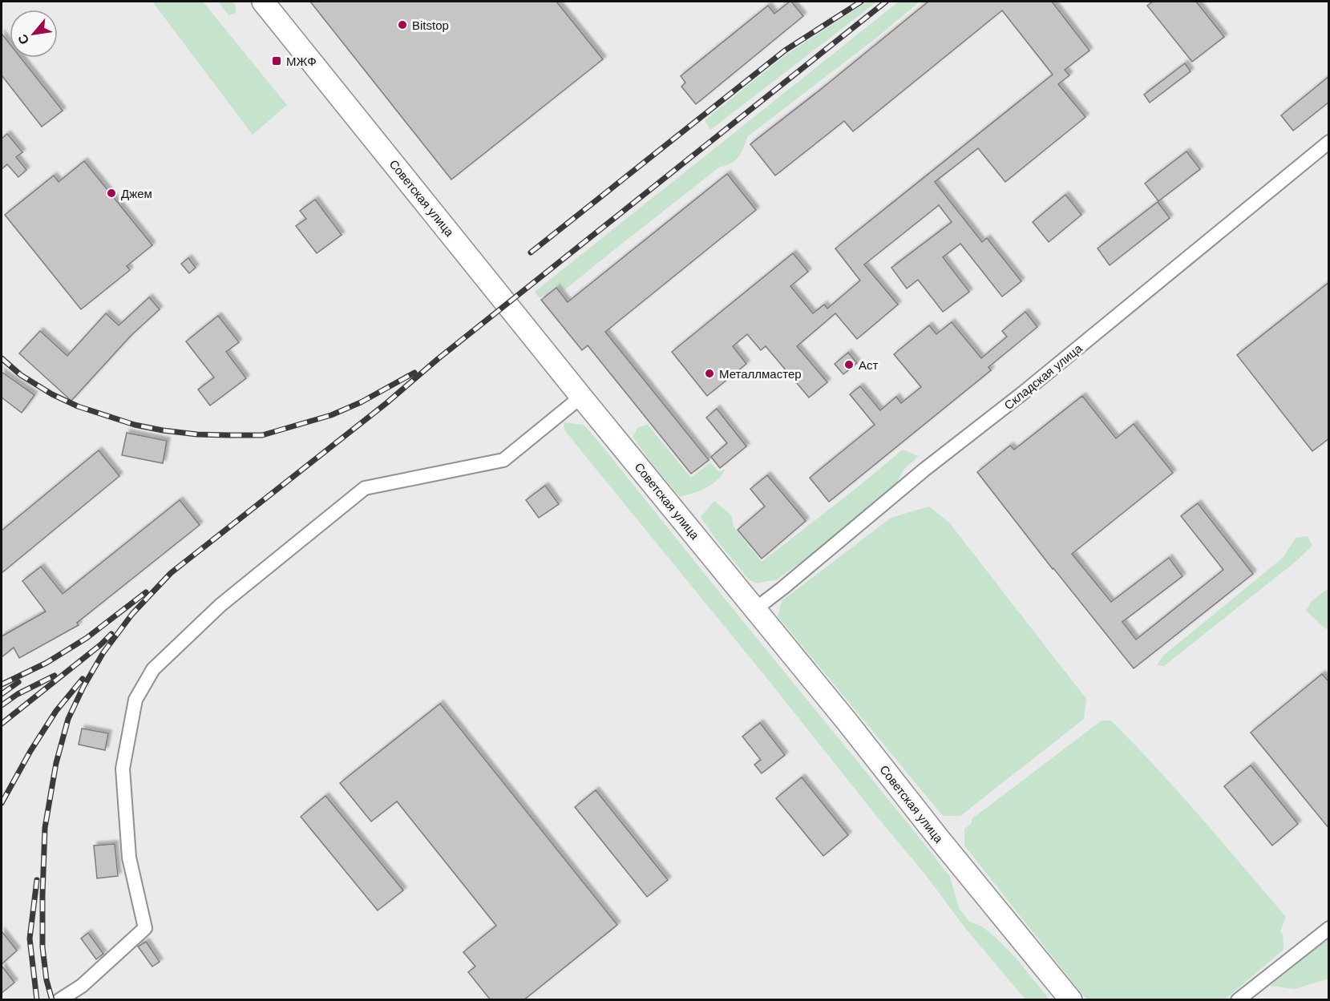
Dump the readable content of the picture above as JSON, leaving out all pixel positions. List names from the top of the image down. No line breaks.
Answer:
{"streets":{"main road":["Советская улица"],"street":["Складская улица"]},"crossings":[["Советская улица","Складская улица"]],"places":{"other":["Bitstop","Джем","Аст","Металлмастер"],"transit":["МЖФ"]},"north":"bottom left"}
